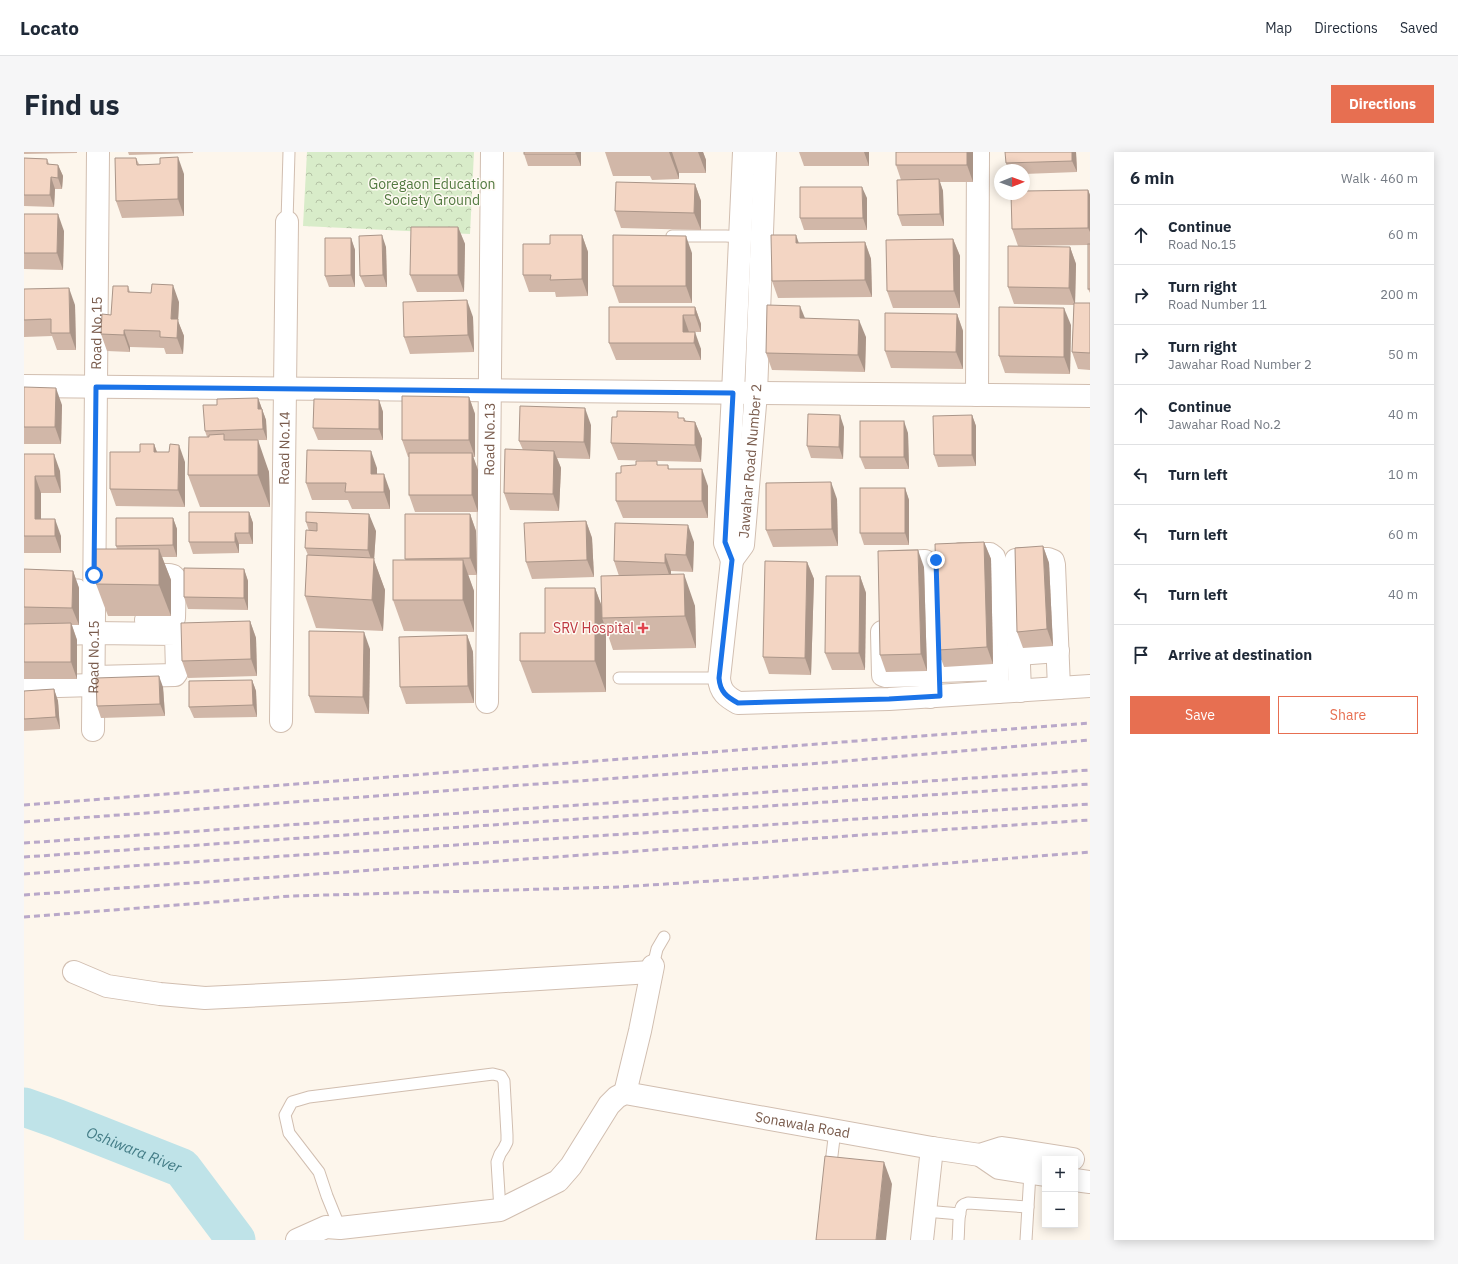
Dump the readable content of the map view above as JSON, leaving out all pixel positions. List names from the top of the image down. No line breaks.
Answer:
{"streets":{"street":["Road No.15","Road No.13","Road No.14","Jawahar Road Number 2","Sonawala Road"]},"water":["Oshiwara River"],"parks":["Goregaon Education Society Ground"],"places":{"health":["SRV Hospital"]},"north":"right","page":{"header":"Locato","nav":["Map","Directions","Saved"],"buttons":["Directions",["Save","Share"]],"title":"Find us","heading":["6 min","Walk · 460 m"],"list":[["Continue","Road No.15","60 m"],["Turn right","Road Number 11","200 m"],["Turn right","Jawahar Road Number 2","50 m"],["Continue","Jawahar Road No.2","40 m"],["Turn left","10 m"],["Turn left","60 m"],["Turn left","40 m"],"Arrive at destination"],"map_buttons":["+","−"]}}
